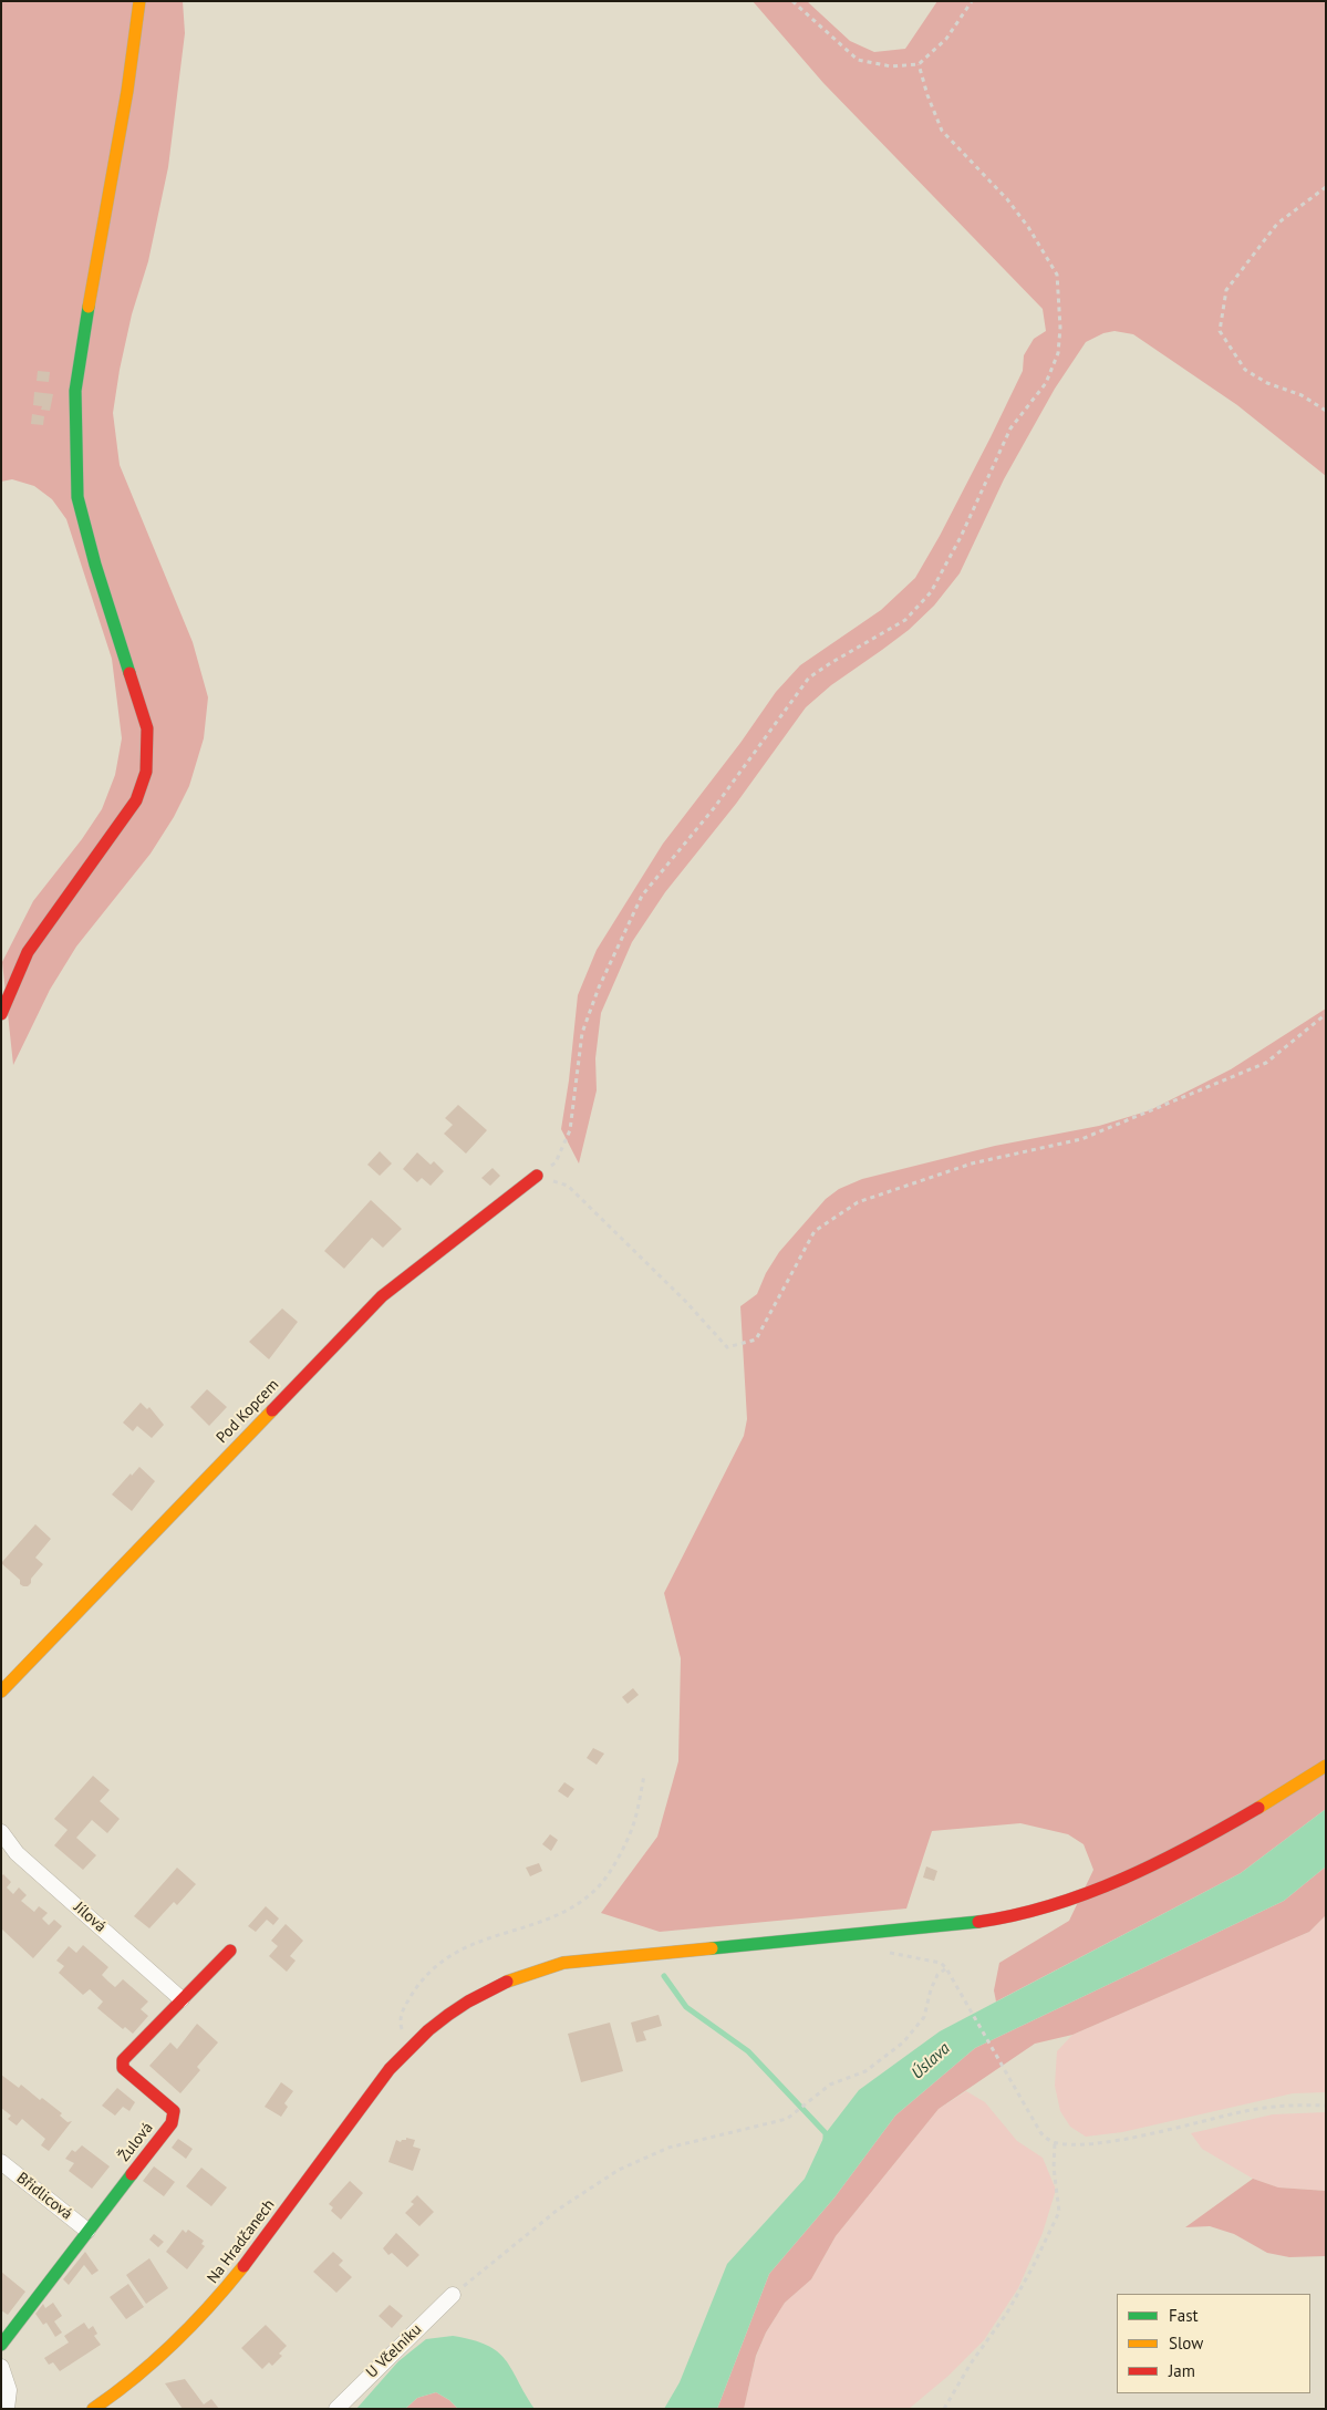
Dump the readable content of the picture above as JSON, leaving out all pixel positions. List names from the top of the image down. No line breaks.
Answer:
{"streets":{"street":["Pod Kopcem","Jílová","Žulová","Břidlicová","Na Hradčanech","U Včelníku"]},"crossings":[["Jílová","Žulová"],["Žulová","Břidlicová"]],"water":["Úslava"],"legend":["Fast","Slow","Jam"]}
